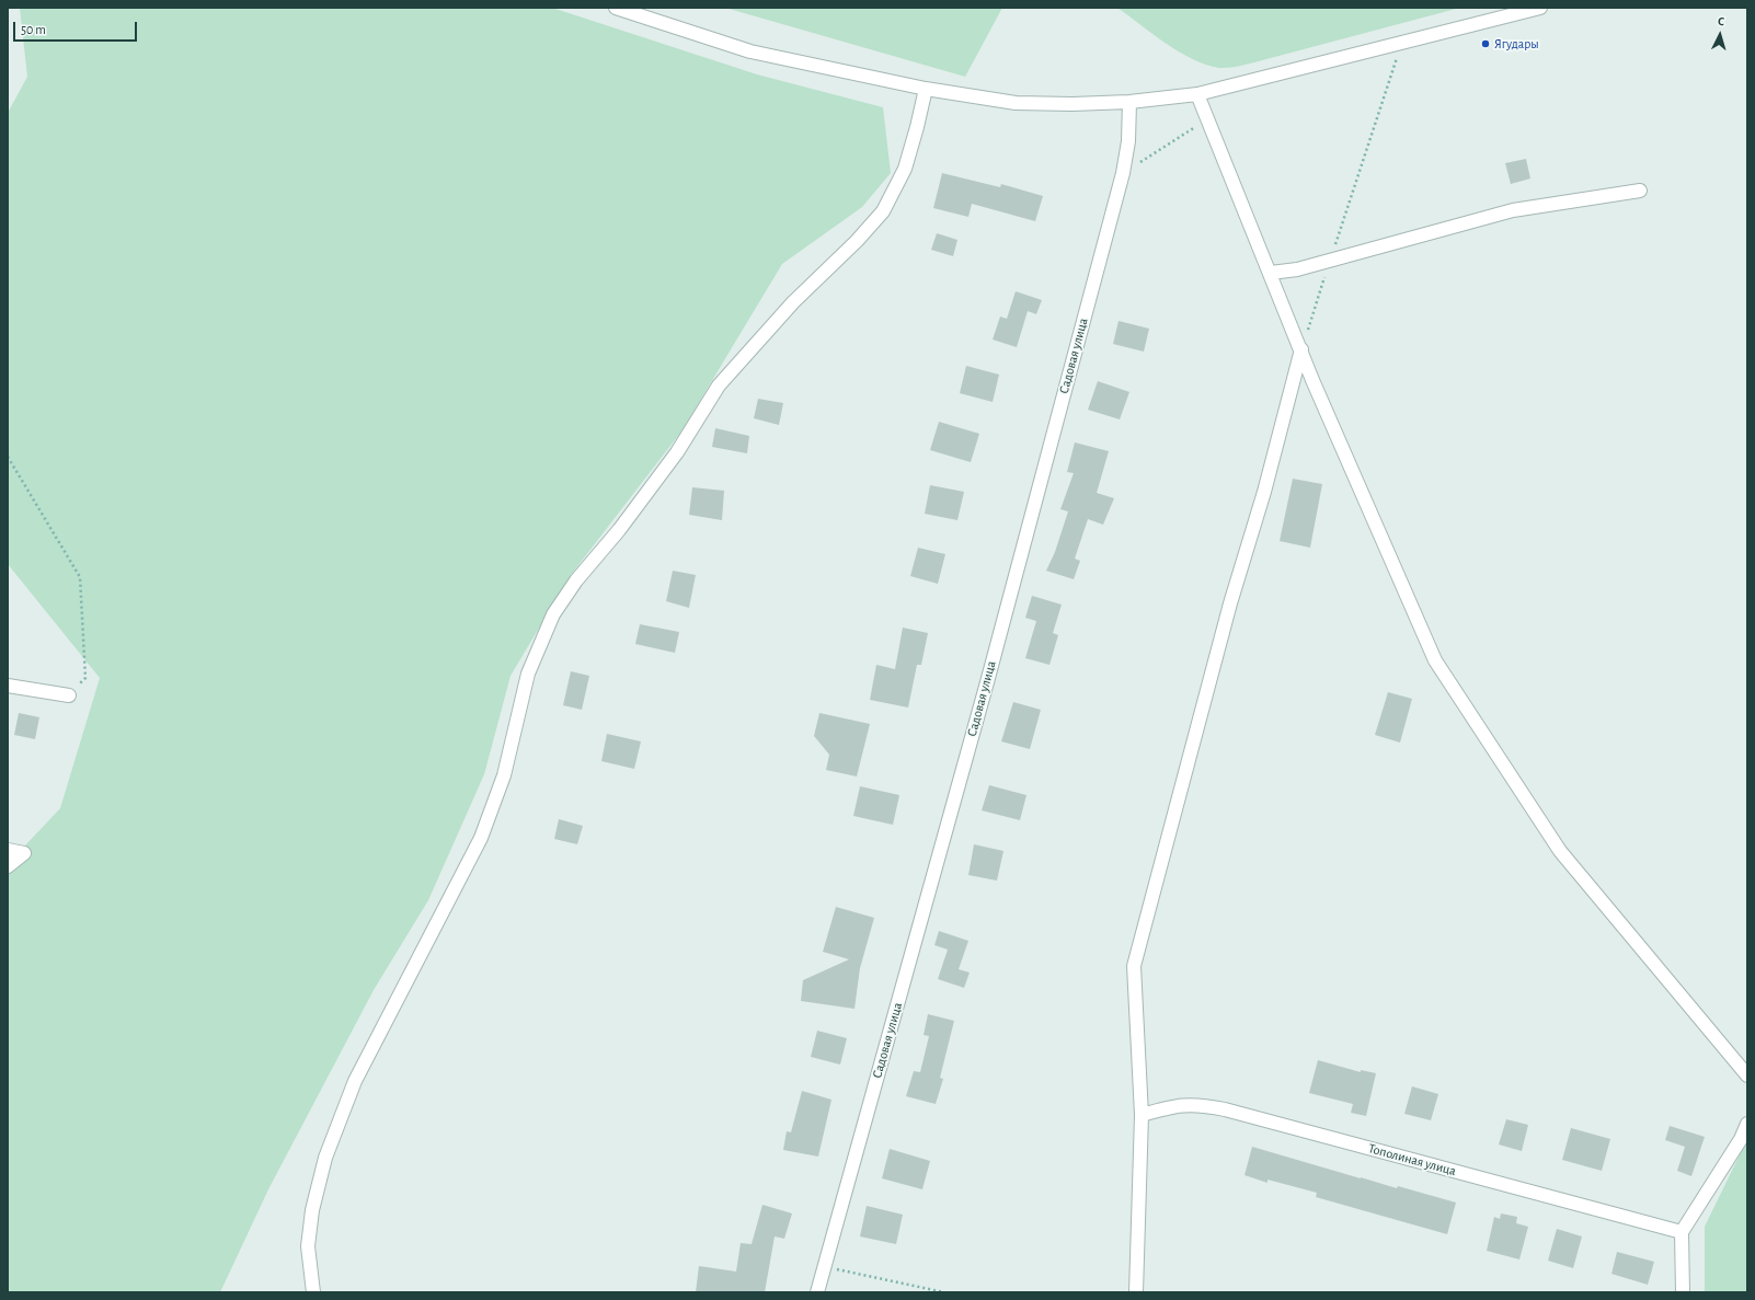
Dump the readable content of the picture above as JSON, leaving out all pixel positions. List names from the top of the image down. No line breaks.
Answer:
{"streets":{"street":["Садовая улица","Тополиная улица"]},"places":["Ягудары"],"scale_bar":"50 m","north":"top"}
